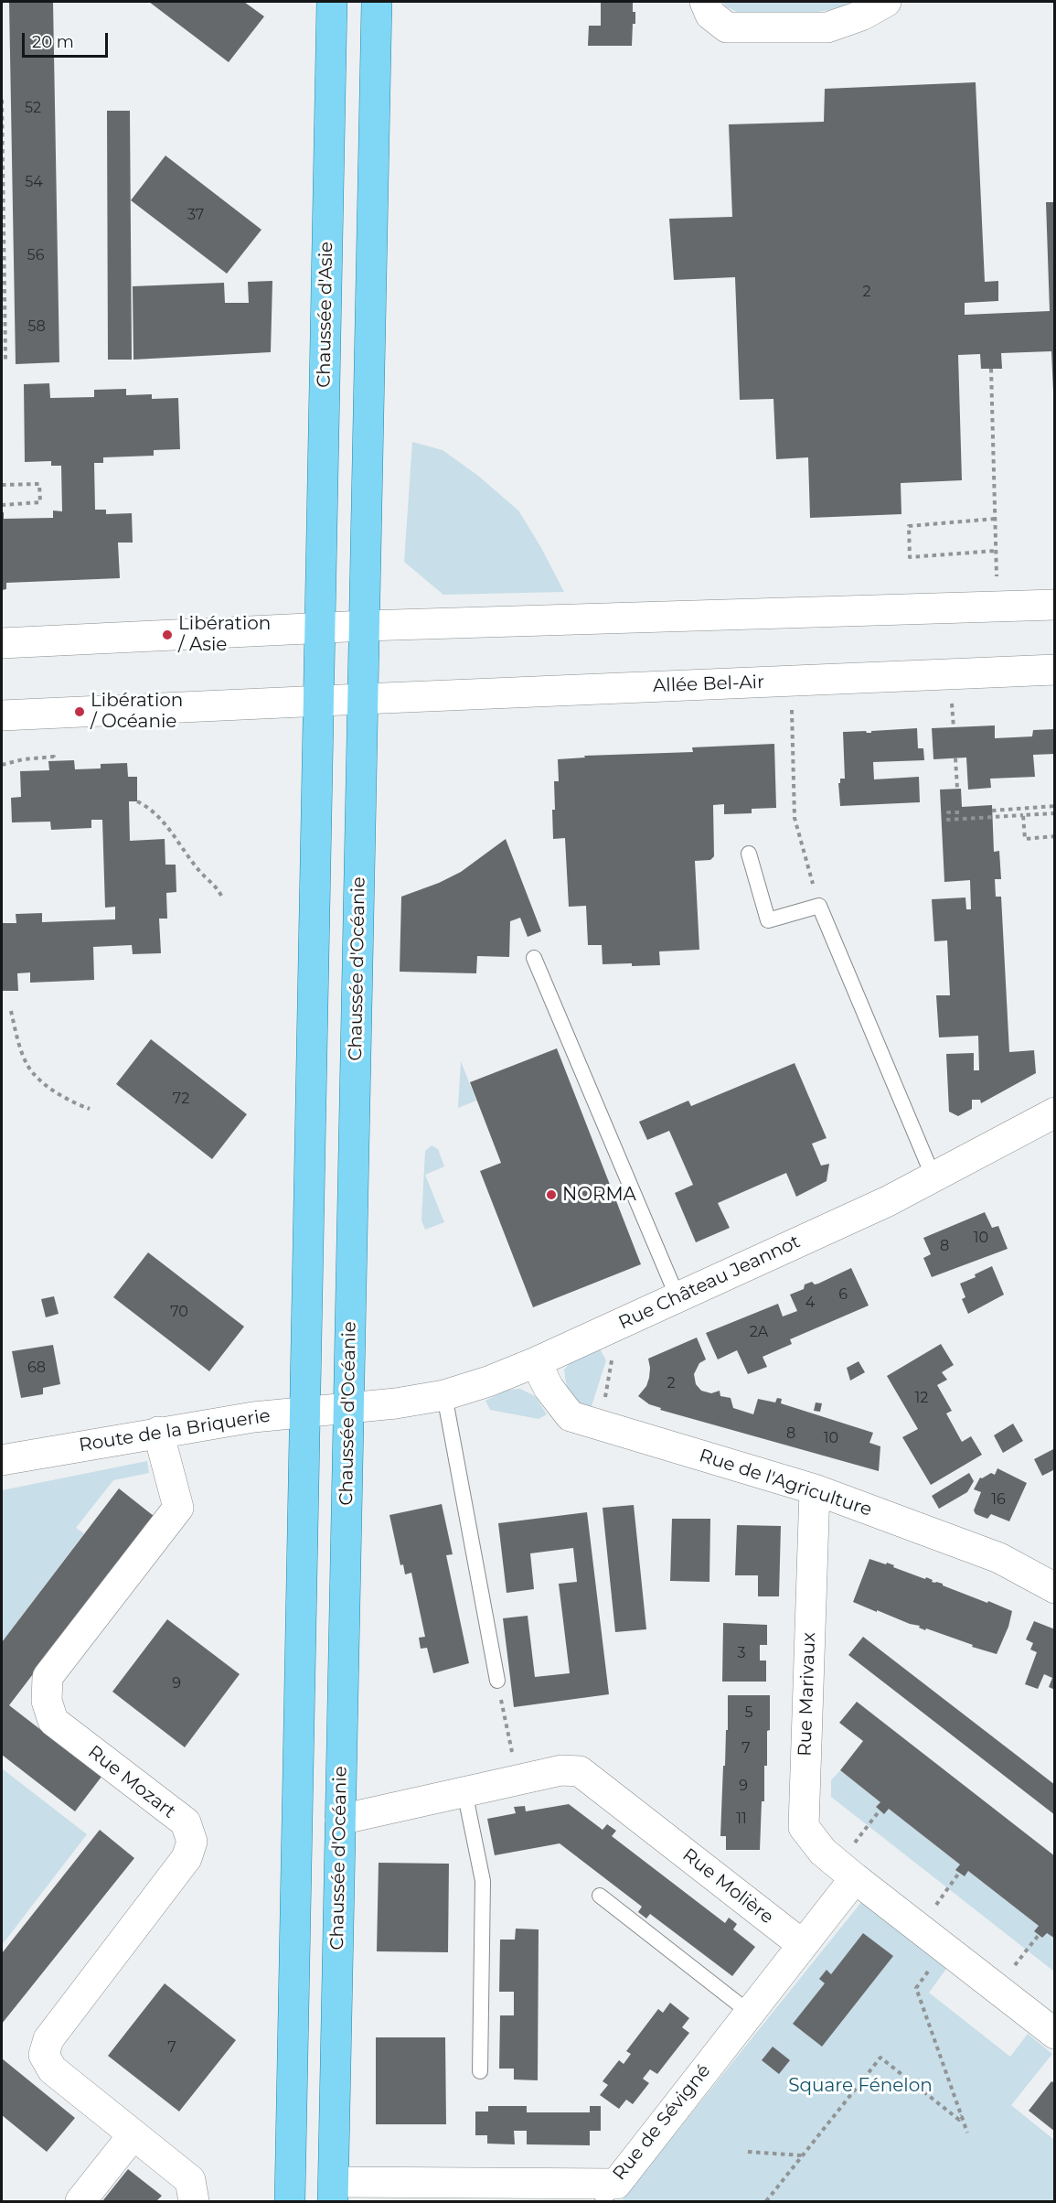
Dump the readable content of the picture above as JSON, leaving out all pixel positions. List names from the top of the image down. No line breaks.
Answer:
{"streets":{"main road":["Chaussée d'Asie","Chaussée d'Océanie"],"street":["Allée Bel-Air","Rue Château Jeannot","Route de la Briquerie","Rue de l'Agriculture","Rue Marivaux","Rue Mozart","Rue Molière","Rue de Sévigné"]},"crossings":[["Allée Bel-Air","Chaussée d'Océanie"],["Chaussée d'Océanie","Rue Château Jeannot"],["Chaussée d'Océanie","Route de la Briquerie"],["Chaussée d'Océanie","Rue Molière"],["Chaussée d'Océanie","Rue de Sévigné"],["Rue Château Jeannot","Route de la Briquerie"],["Rue Château Jeannot","Rue de l'Agriculture"],["Route de la Briquerie","Rue Mozart"],["Rue de l'Agriculture","Rue Marivaux"],["Rue Molière","Rue de Sévigné"]],"parks":["Square Fénelon"],"places":["Libération / Asie","Libération / Océanie","NORMA"],"house_numbers":["52","54","37","56","2","58","72","10","8","6","4","70","2A","68","2","12","8","10","16","3","9","5","7","9","11","7"],"scale_bar":"20 m"}
